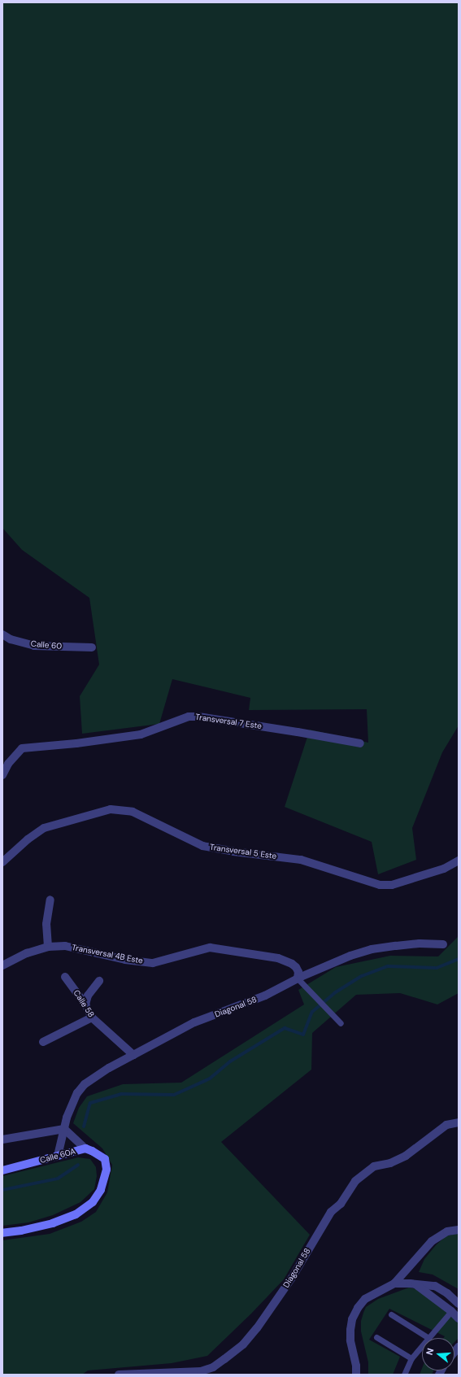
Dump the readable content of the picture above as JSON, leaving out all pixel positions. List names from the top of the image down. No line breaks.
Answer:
{"streets":{"street":["Calle 60","Transversal 7 Este","Transversal 5 Este","Transversal 4B Este","Calle 58","Diagonal 58","Calle 60A"]},"crossings":[["Transversal 4B Este","Diagonal 58"],["Calle 58","Diagonal 58"],["Diagonal 58","Calle 60A"]],"north":"left"}
